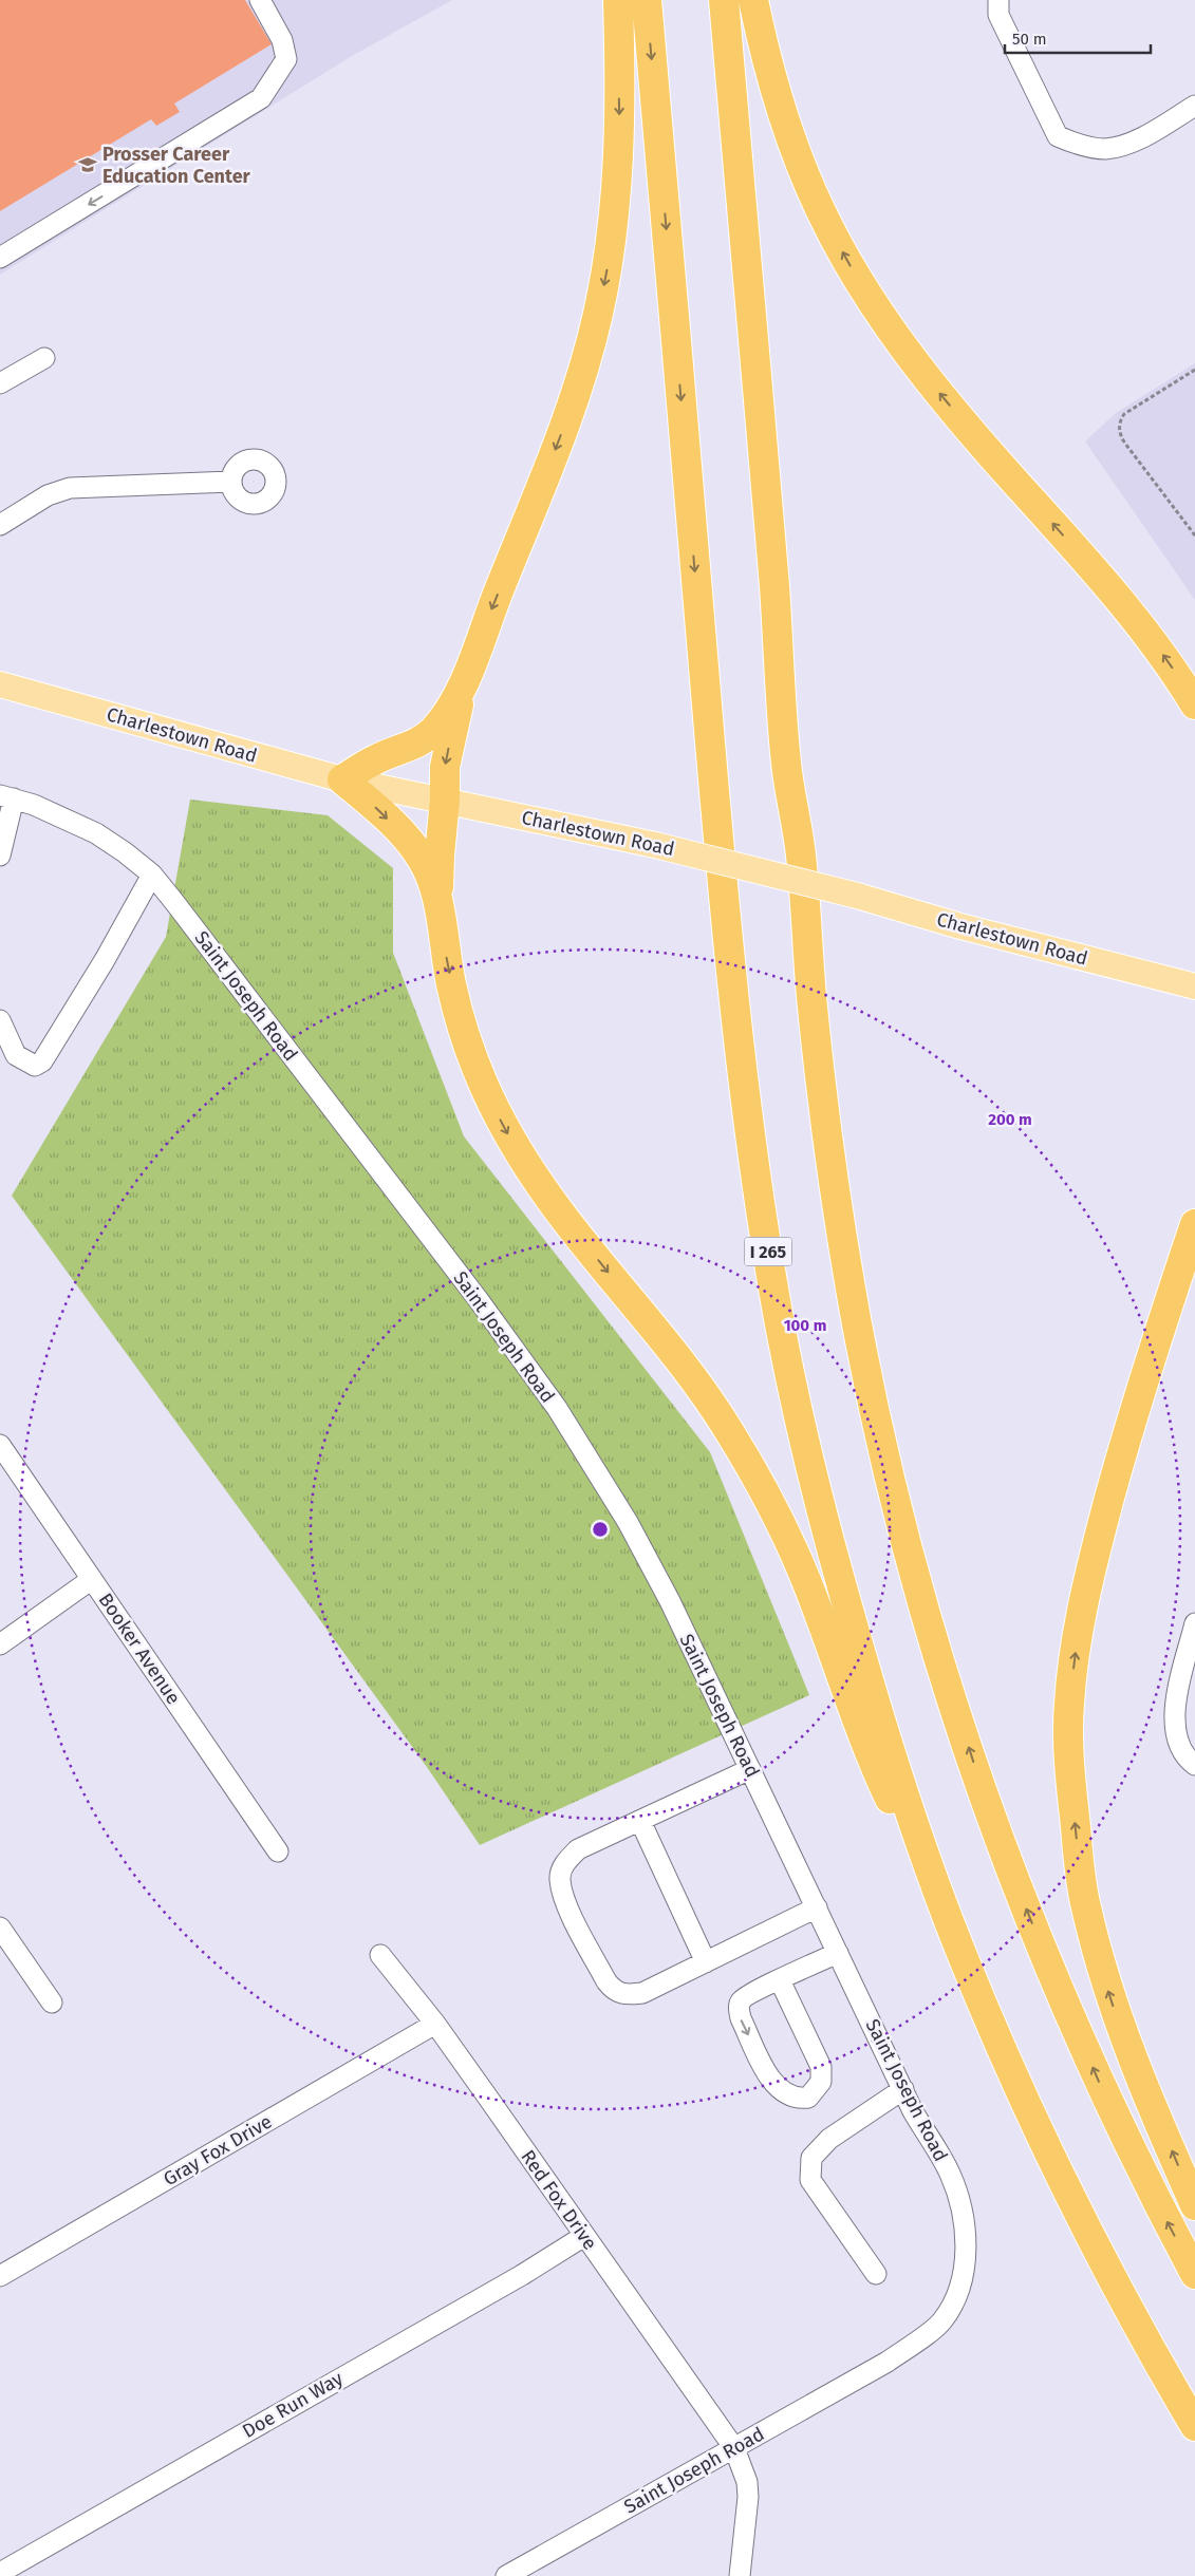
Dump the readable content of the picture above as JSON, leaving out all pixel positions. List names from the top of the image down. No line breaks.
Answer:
{"streets":{"highway":["I 265"],"main road":["Charlestown Road"],"street":["Saint Joseph Road","Booker Avenue","Gray Fox Drive","Red Fox Drive","Doe Run Way"]},"crossings":[["Saint Joseph Road","Red Fox Drive"],["Gray Fox Drive","Red Fox Drive"],["Red Fox Drive","Doe Run Way"]],"places":{"school or university":["Prosser Career Education Center"]},"scale_bar":"50 m","rings":["200 m","100 m"]}
